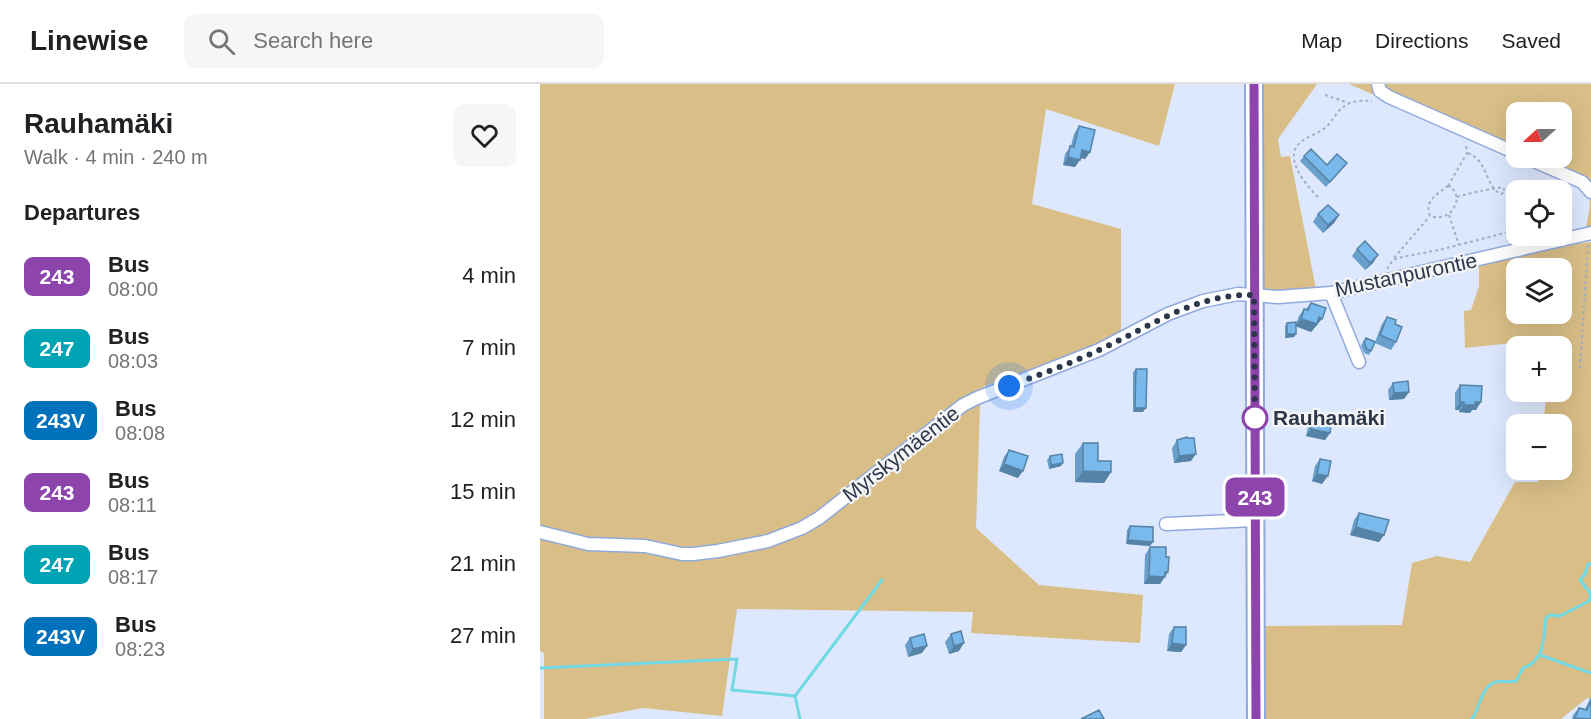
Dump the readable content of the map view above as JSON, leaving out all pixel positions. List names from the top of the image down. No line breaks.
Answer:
{"streets":{"street":["Mustanpurontie","Myrskymäentie"]},"crossings":[["Mustanpurontie","Myrskymäentie"]],"places":["Rauhamäki"],"lines":["bus line 243"],"north":"left","page":{"header":"Linewise","search":"Search here","nav":["Map","Directions","Saved"],"heading":[["Rauhamäki","Walk · 4 min · 240 m"],"Departures"],"on_map":"243","map_buttons":["+","−"],"list":[{"mark":"243","name":"Bus","note":"08:00","value":"4 min"},{"mark":"247","name":"Bus","note":"08:03","value":"7 min"},{"mark":"243V","name":"Bus","note":"08:08","value":"12 min"},{"mark":"243","name":"Bus","note":"08:11","value":"15 min"},{"mark":"247","name":"Bus","note":"08:17","value":"21 min"},{"mark":"243V","name":"Bus","note":"08:23","value":"27 min"}]}}
